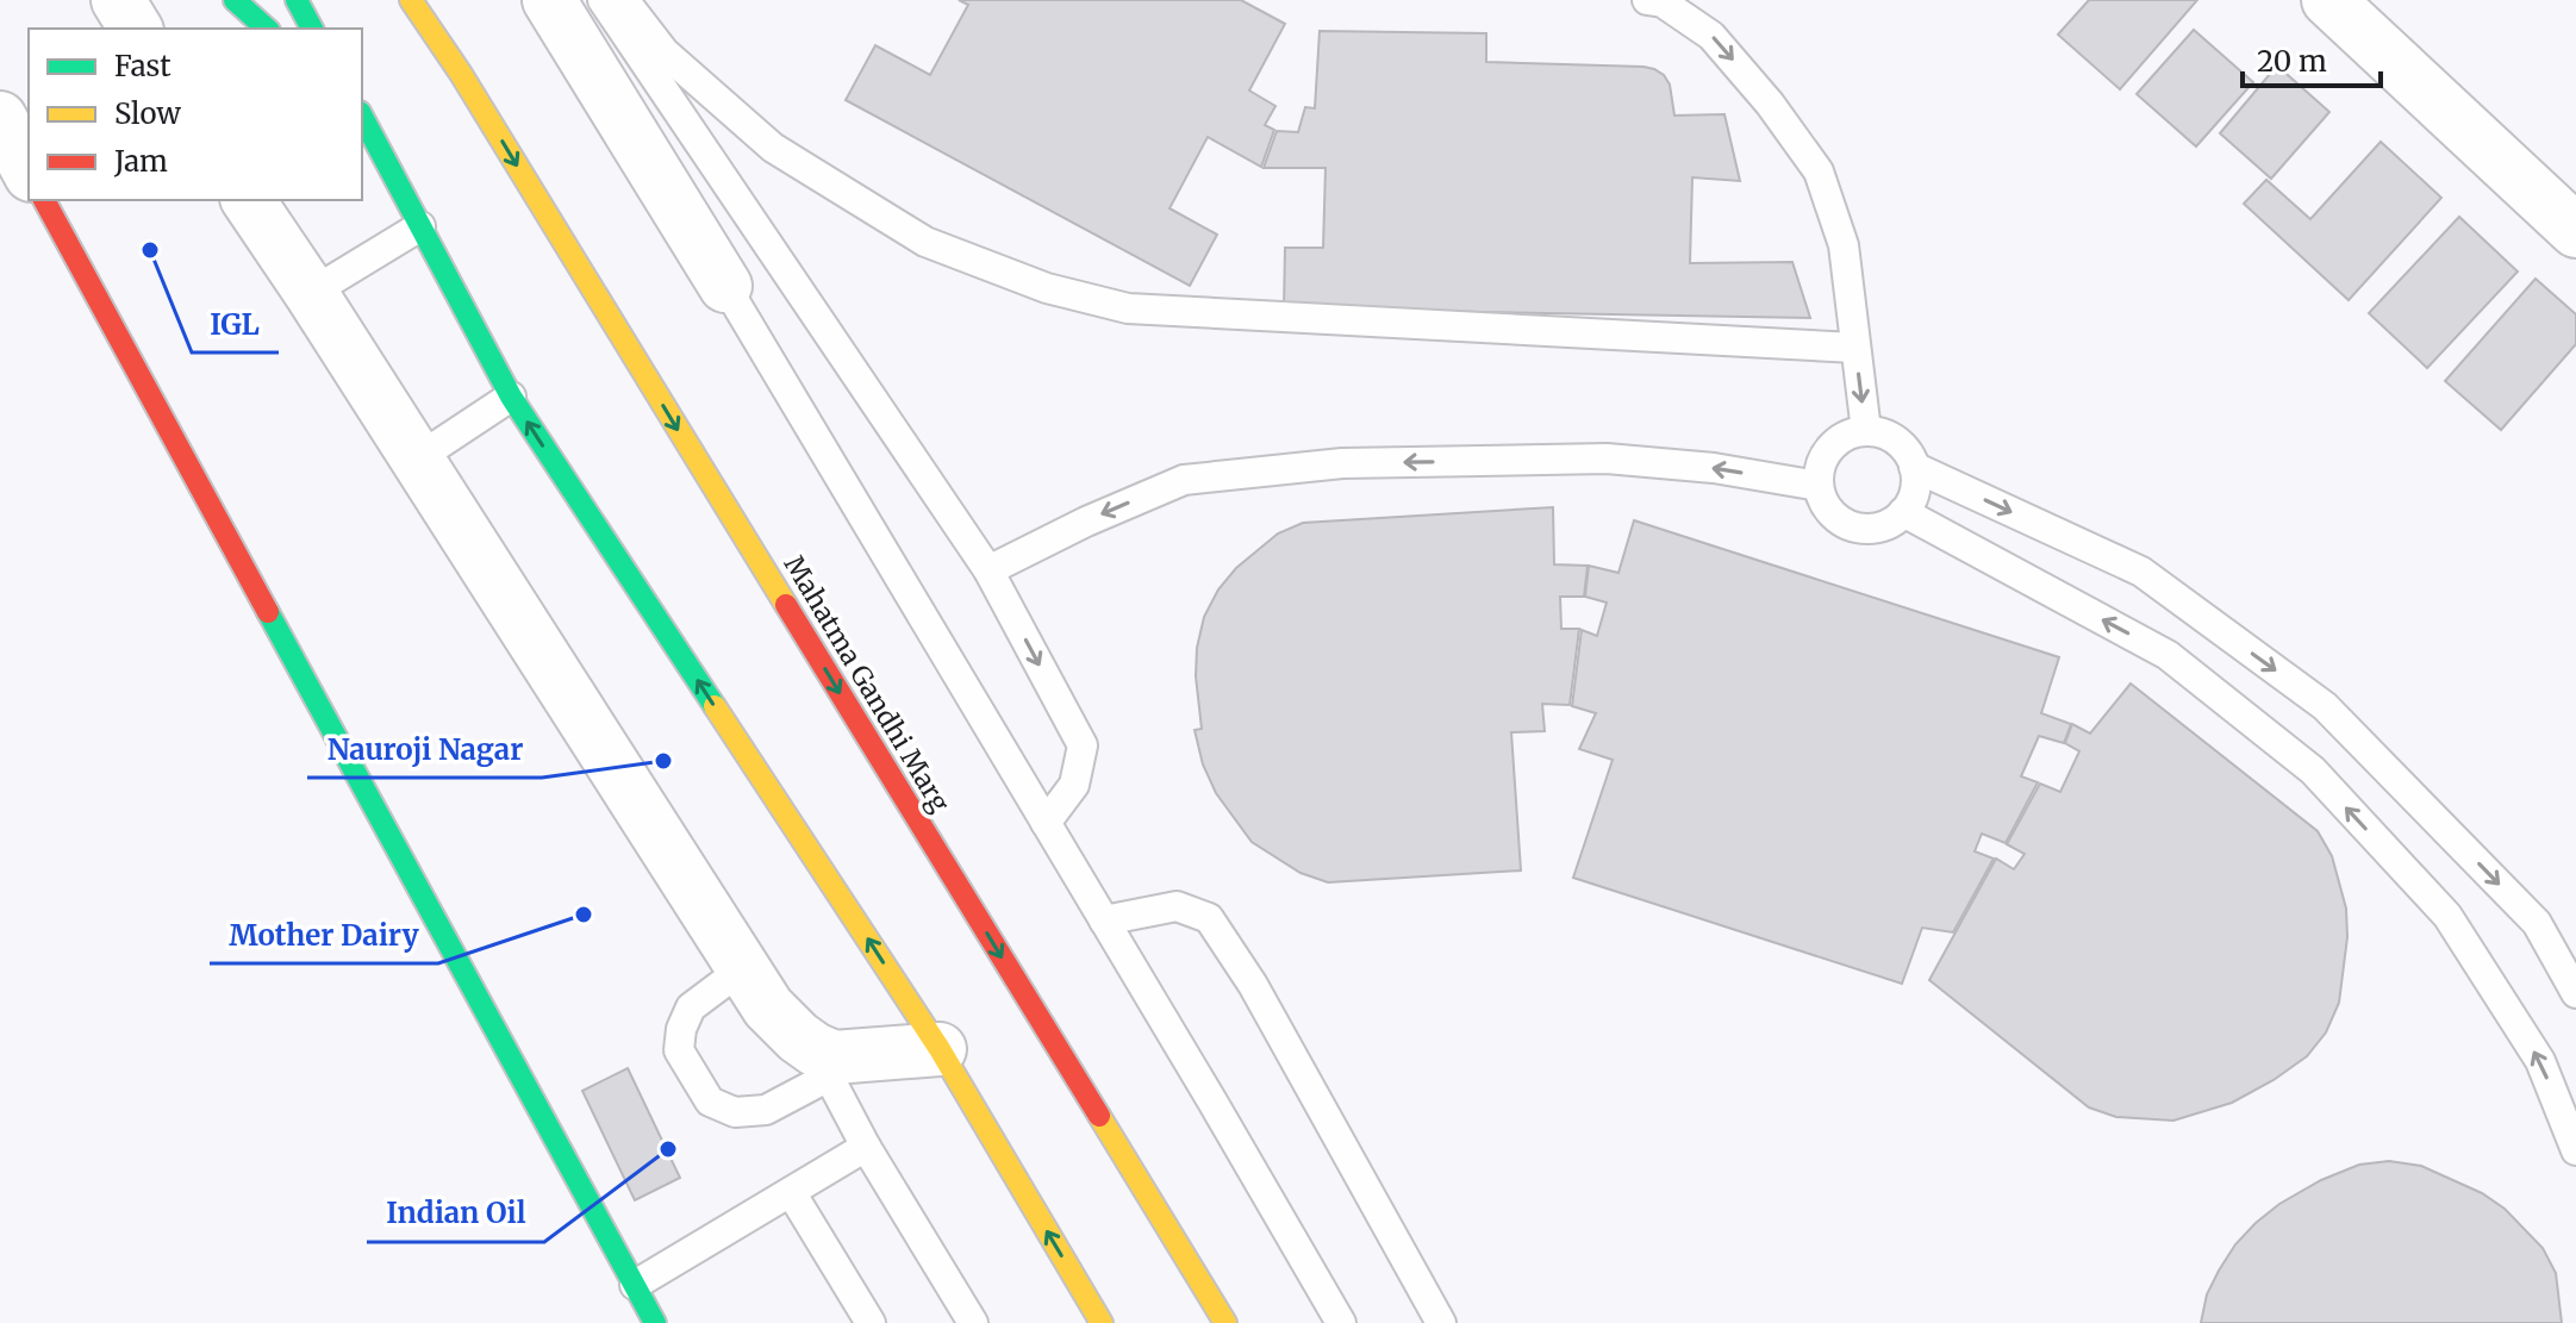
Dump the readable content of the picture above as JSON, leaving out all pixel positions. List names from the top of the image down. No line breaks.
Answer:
{"streets":{"main road":["Mahatma Gandhi Marg"]},"places":["IGL","Nauroji Nagar","Mother Dairy","Indian Oil"],"legend":["Fast","Slow","Jam"],"scale_bar":"20 m"}
